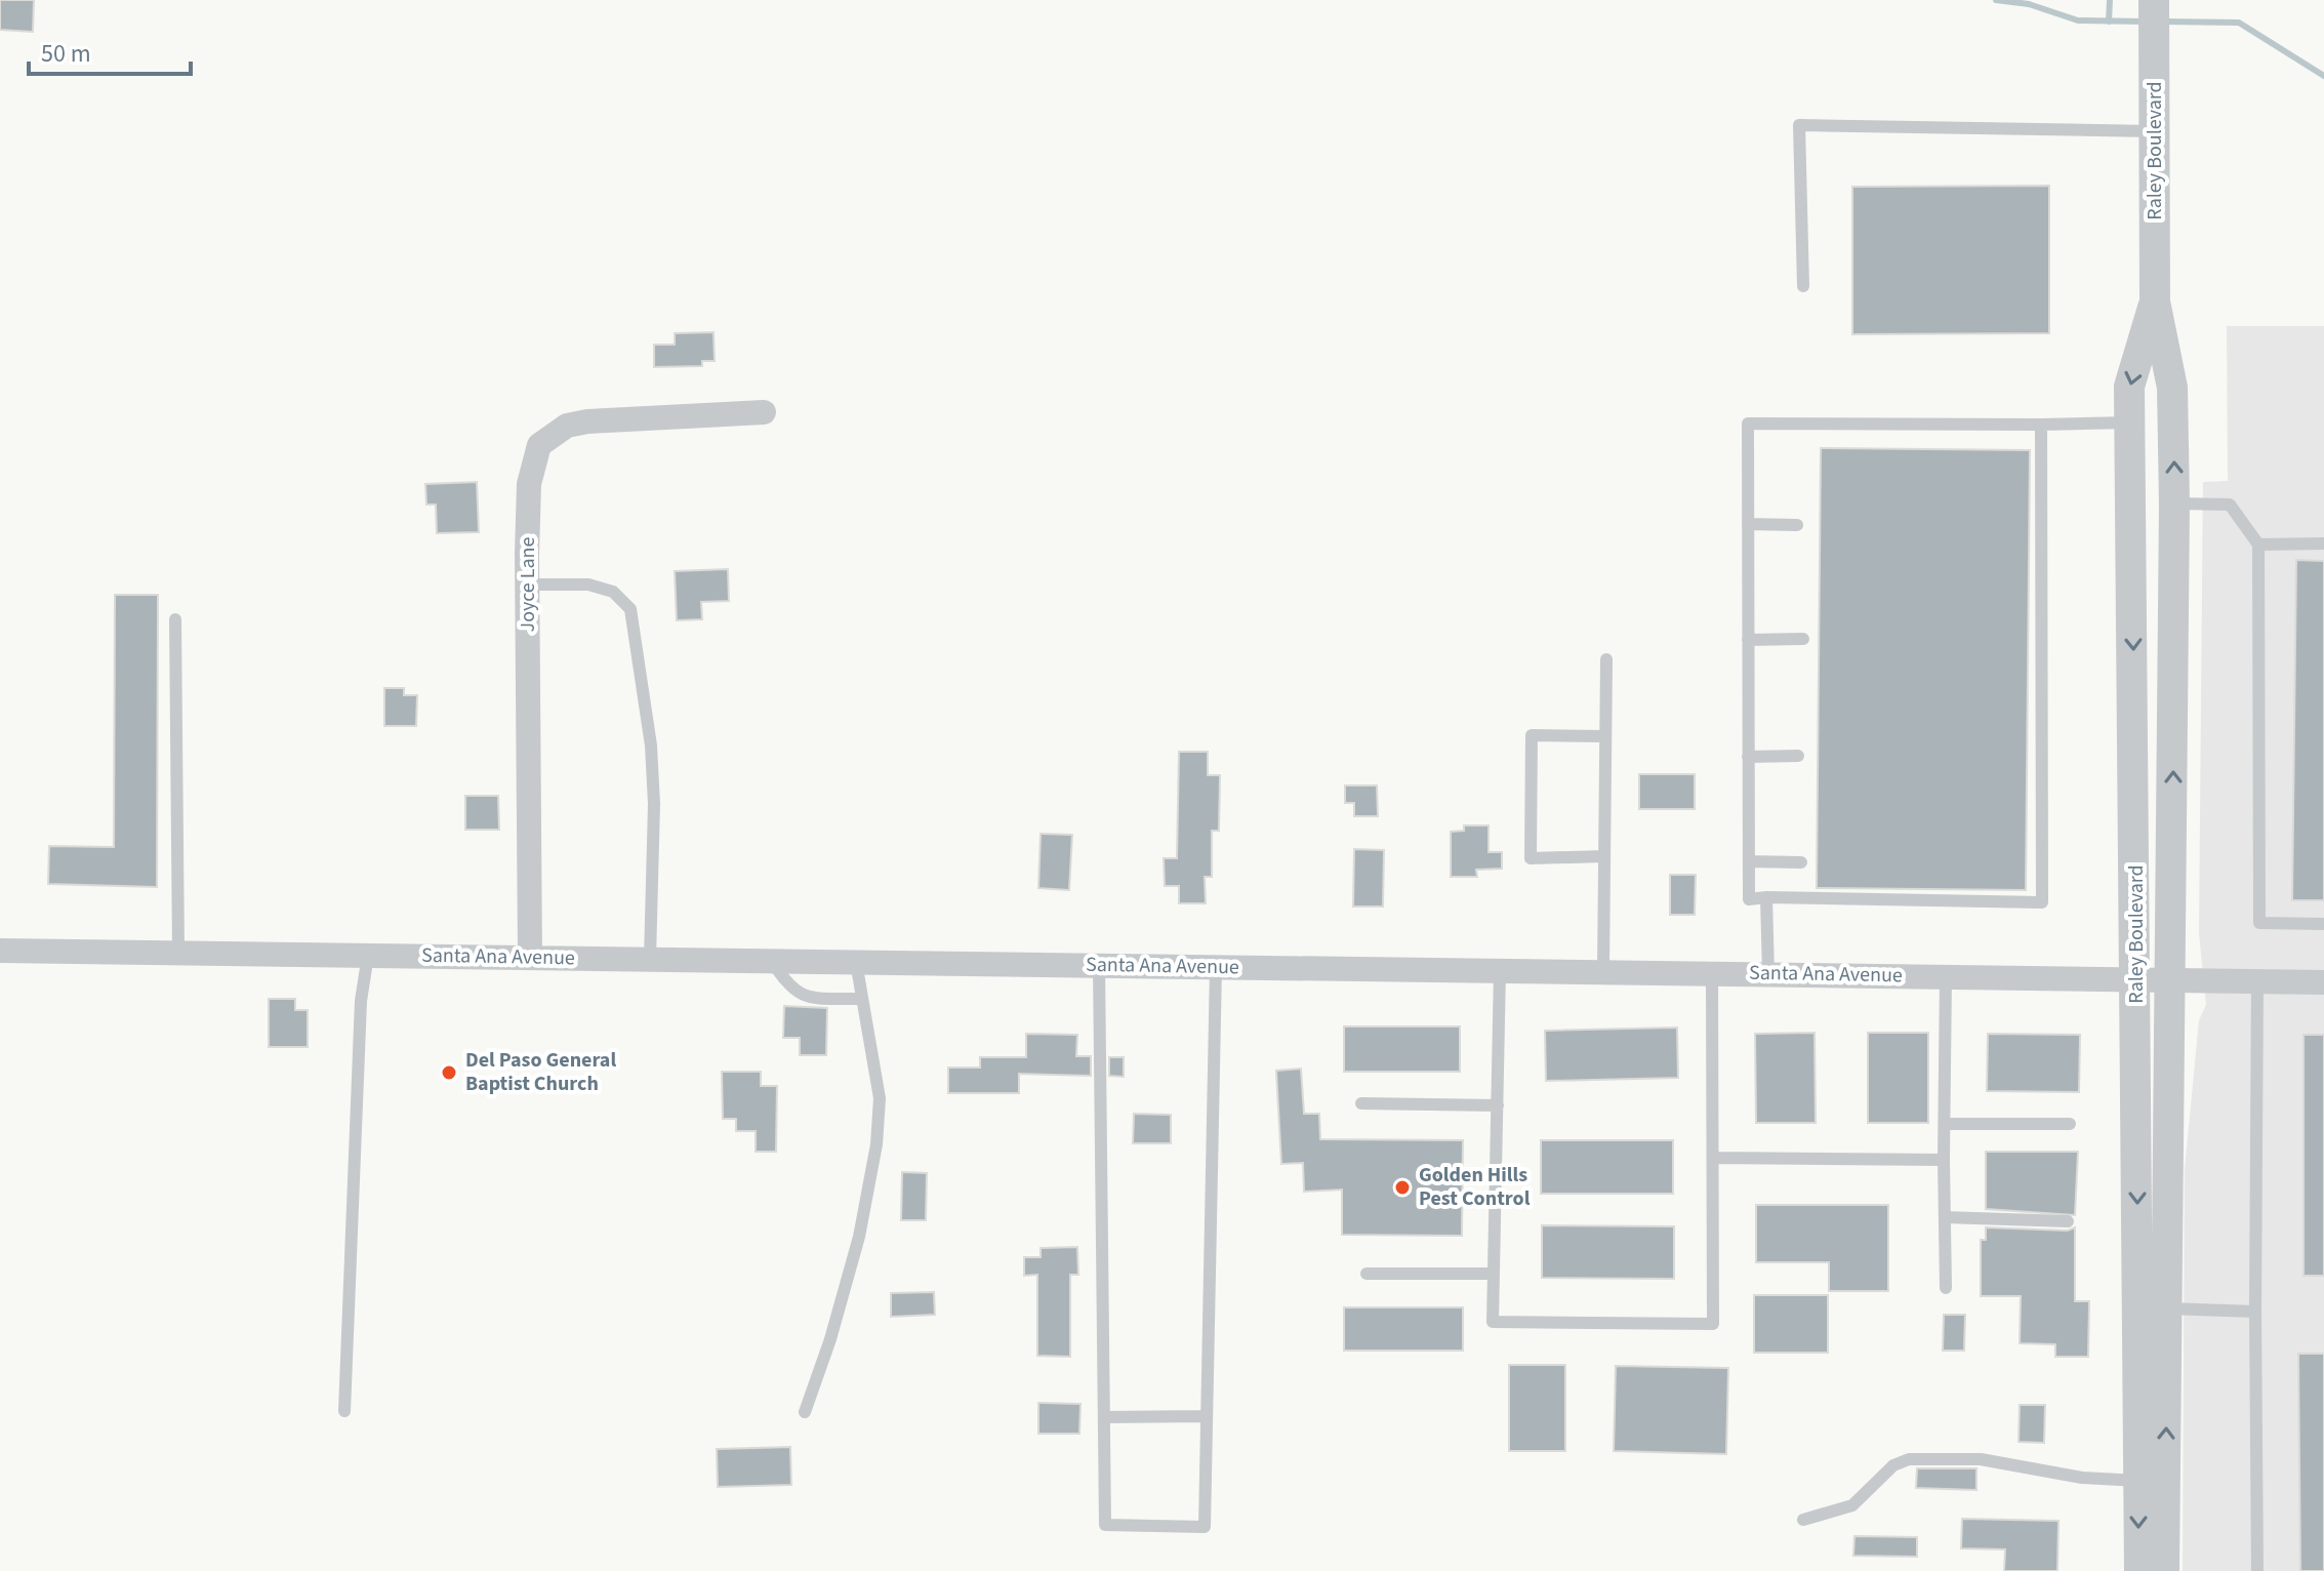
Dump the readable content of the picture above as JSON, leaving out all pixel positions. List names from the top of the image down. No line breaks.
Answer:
{"streets":{"street":["Raley Boulevard","Joyce Lane","Santa Ana Avenue"]},"crossings":[["Raley Boulevard","Santa Ana Avenue"],["Joyce Lane","Santa Ana Avenue"]],"places":["Del Paso General Baptist Church","Golden Hills Pest Control"],"scale_bar":"50 m"}
